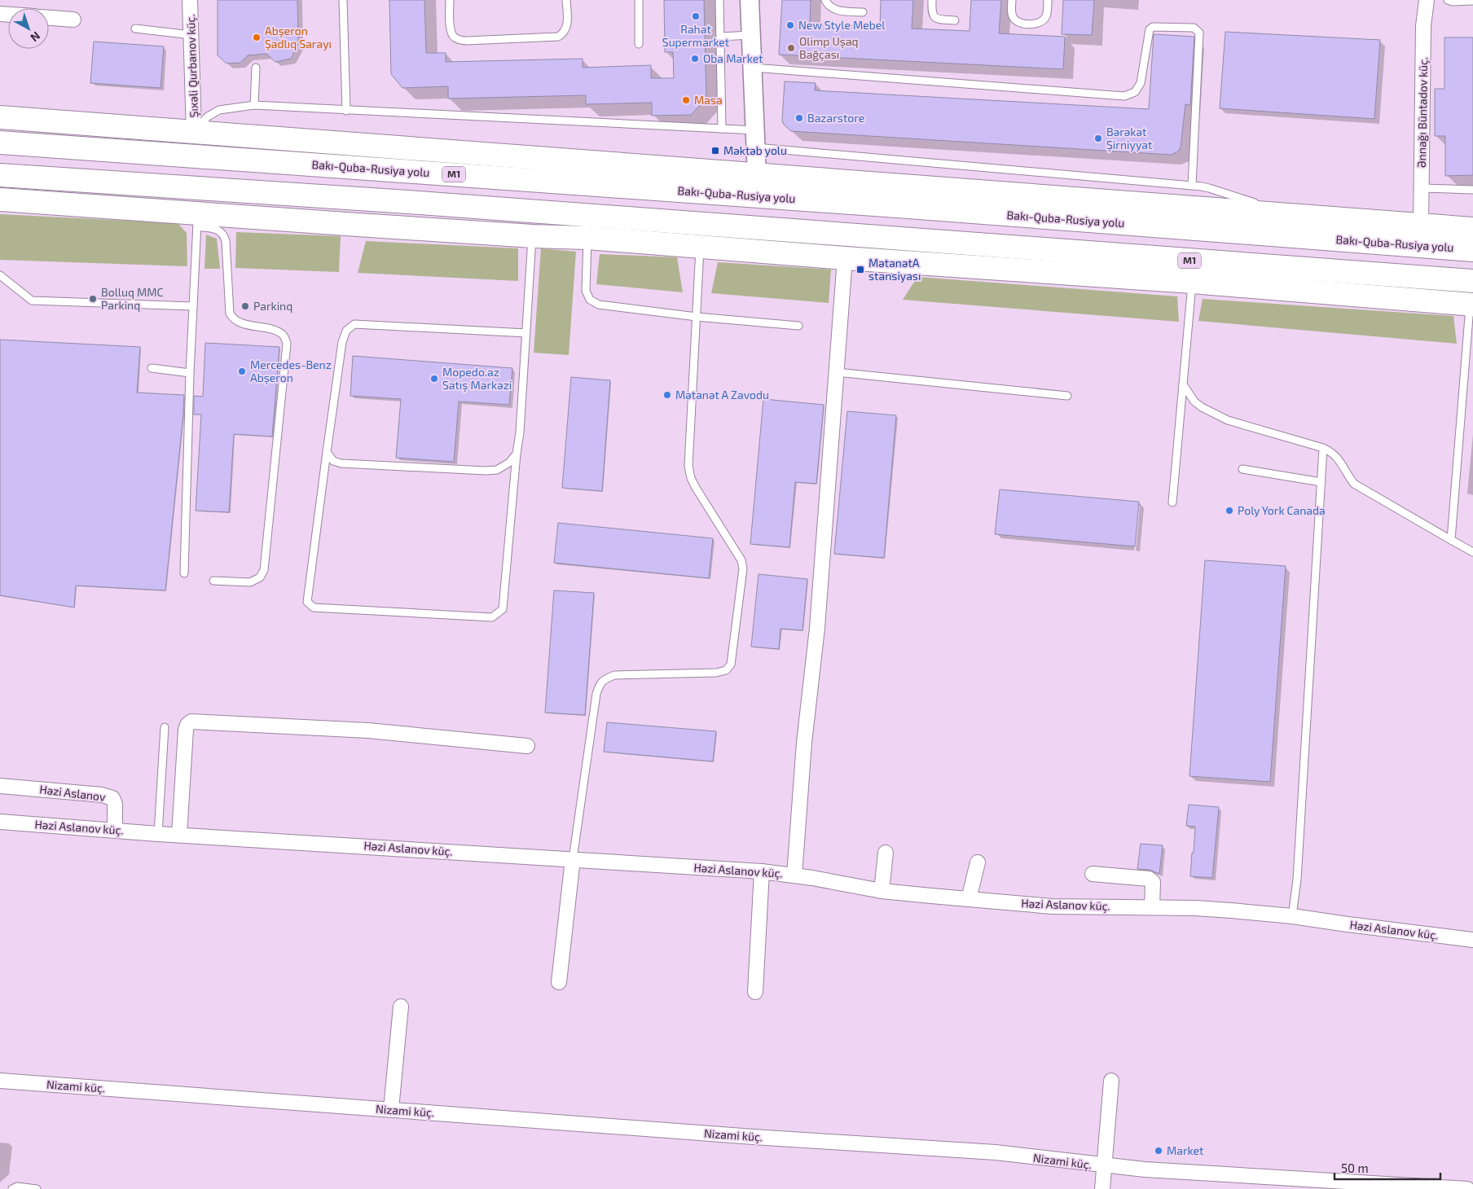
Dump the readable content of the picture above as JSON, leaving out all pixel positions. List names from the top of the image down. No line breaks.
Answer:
{"streets":{"highway":["Bakı-Quba-Rusiya yolu","M1"],"street":["Şıxəli Qurbanov küç.","Ənnağı Büntadov küç.","Həzi Aslanov","Həzi Aslanov küç.","Nizami küç."]},"crossings":[["Həzi Aslanov","Həzi Aslanov küç."]],"places":{"other":["Rahat Supermarket","New Style Mebel","Abşeron Şadlıq Sarayı","Olimp Uşaq Bağçası","Oba Market","Masa","Bazarstore","Bərəkət Şirniyyat","Bolluq MMC Parkinq","Parkinq","Mercedes-Benz Abşeron","Mopedo.az Satış Mərkəzi","Mətanət A Zavodu","Poly York Canada","Market"],"transit":["Məktəb yolu","MətanətA stansiyası"]},"scale_bar":"50 m","north":"bottom right"}
